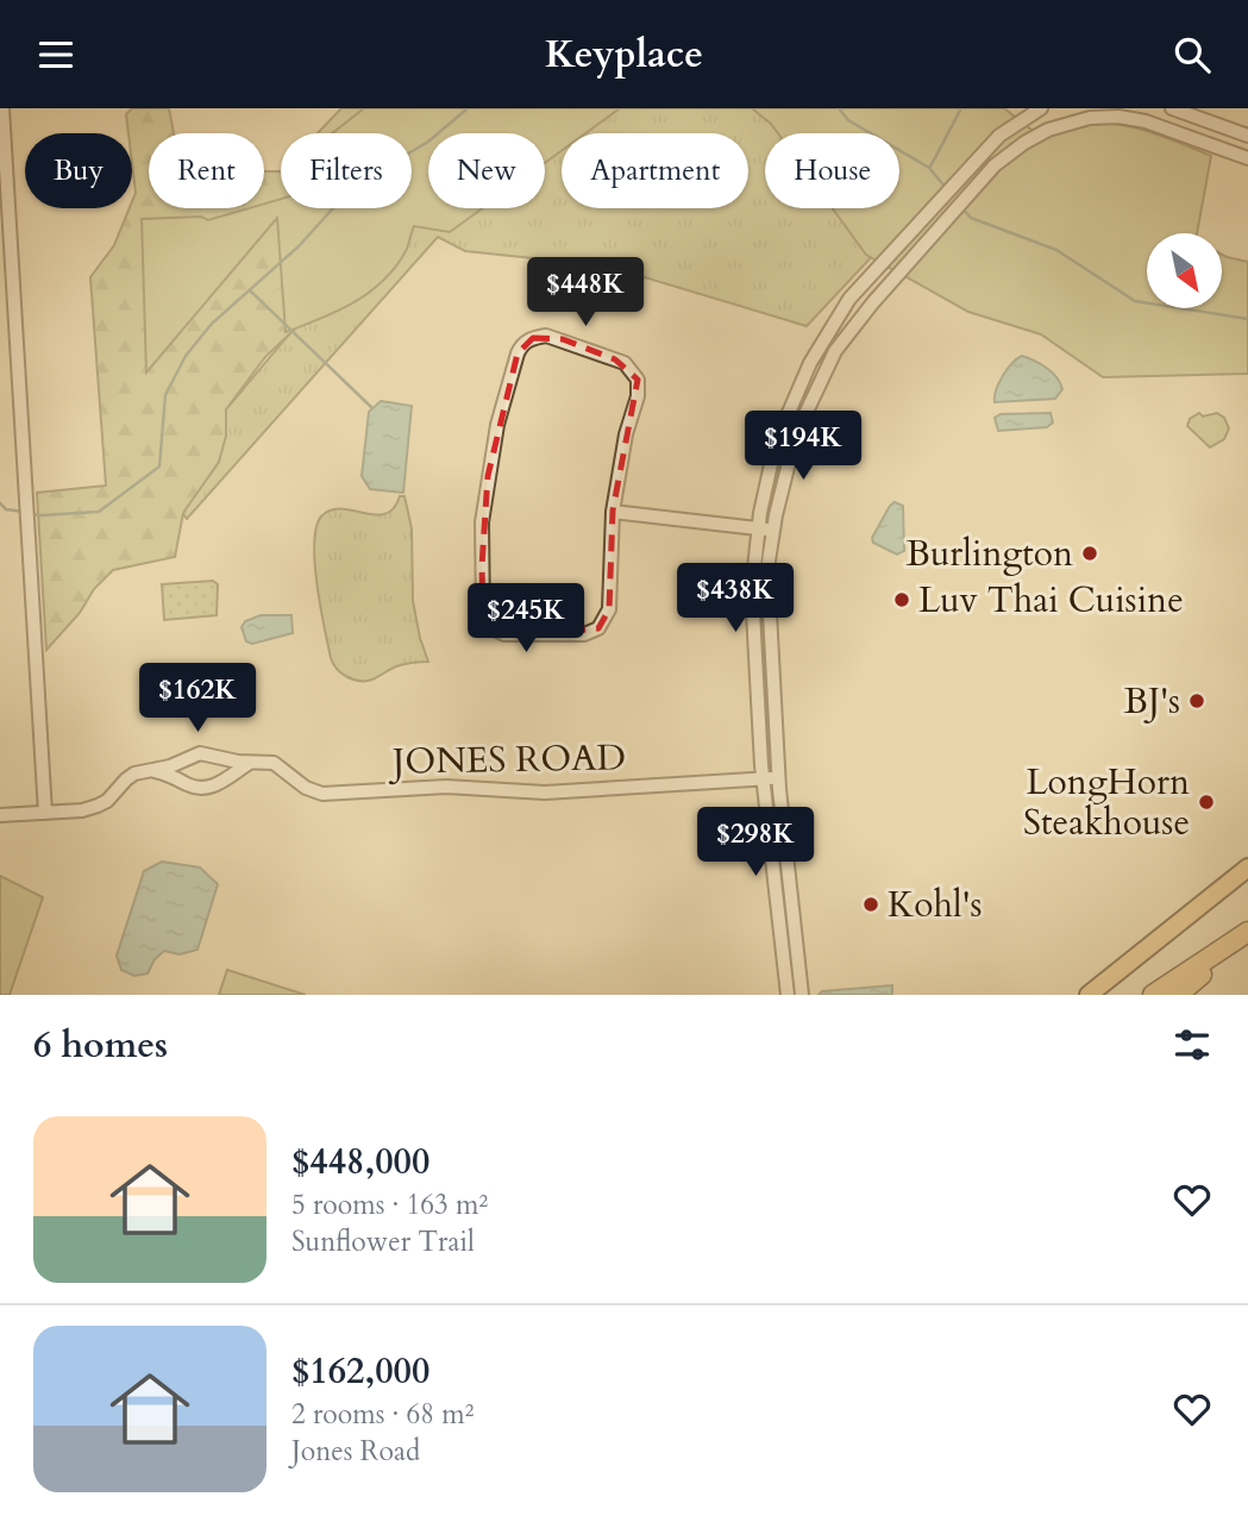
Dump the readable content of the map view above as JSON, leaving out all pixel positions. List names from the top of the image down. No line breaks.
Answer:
{"streets":{"street":["JONES ROAD"]},"places":["Burlington","Luv Thai Cuisine","BJ's","LongHorn Steakhouse","Kohl's"],"north":"bottom right","page":{"header":"Keyplace","chip":["Buy","Rent","Filters","New","Apartment","House"],"price":["$448K","$194K","$438K","$245K","$162K","$298K"],"heading":"6 homes","list":[{"name":"$448,000","note":"5 rooms · 163 m² · Sunflower Trail"},{"name":"$162,000","note":"2 rooms · 68 m² · Jones Road"}]}}
